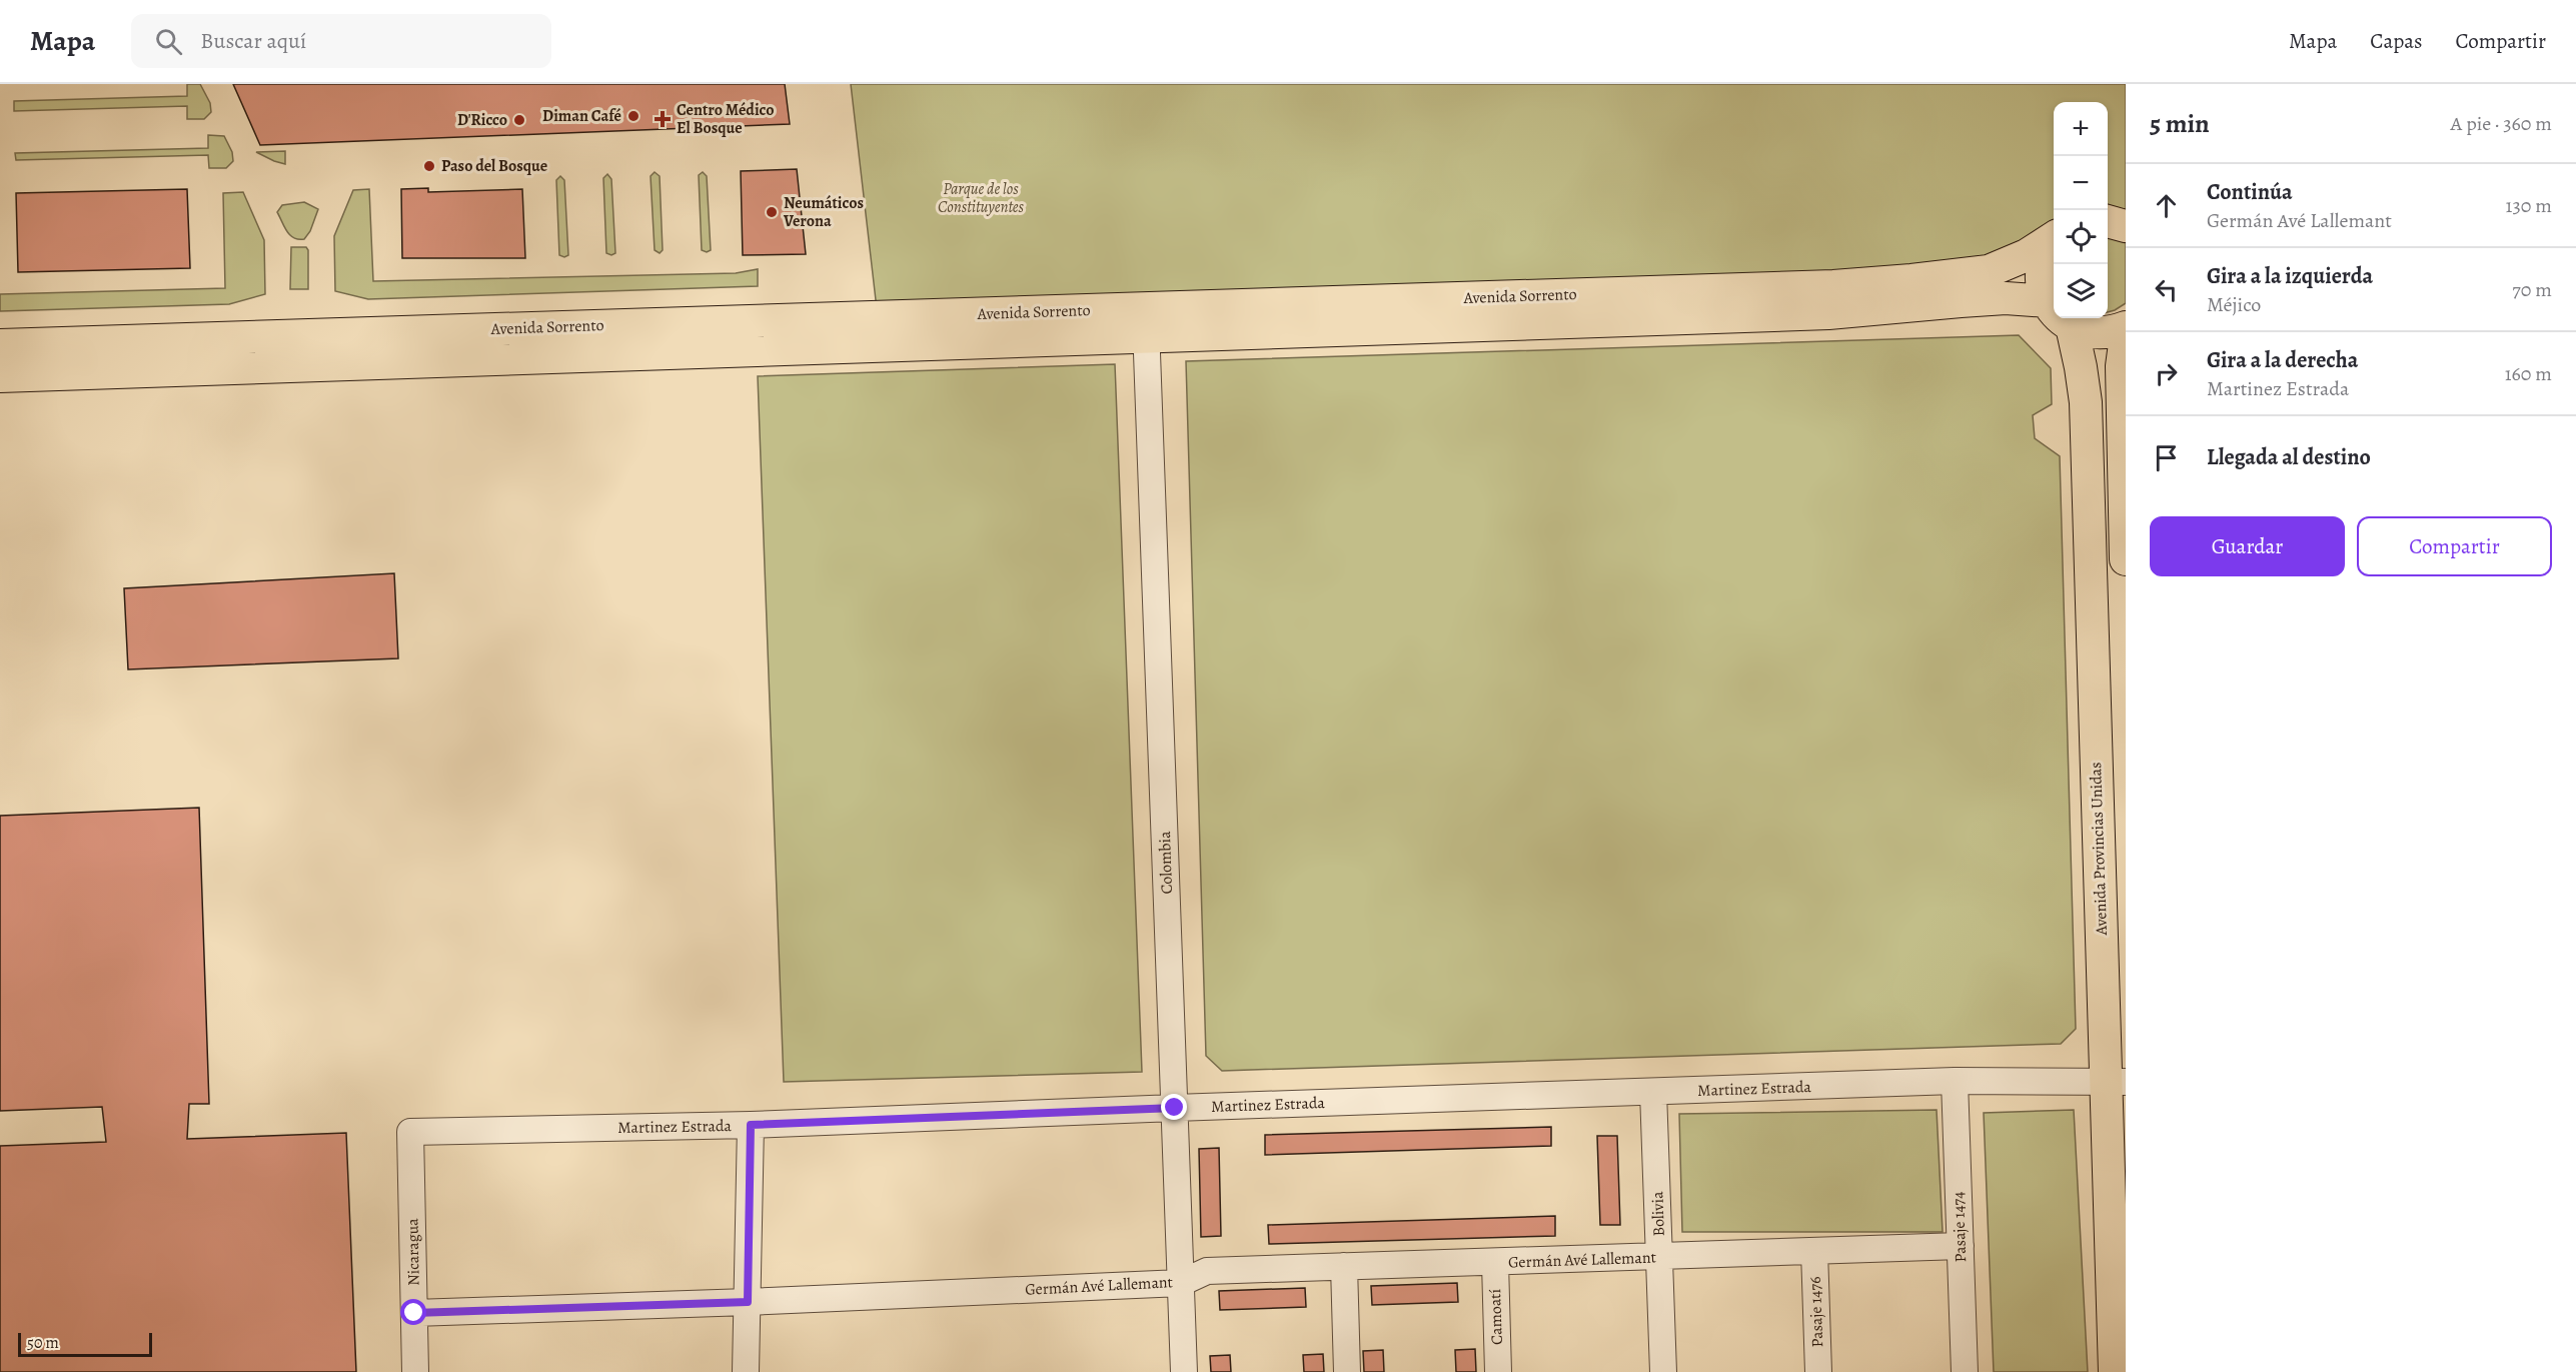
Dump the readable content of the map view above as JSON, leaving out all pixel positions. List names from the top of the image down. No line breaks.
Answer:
{"streets":{"main road":["Avenida Sorrento","Avenida Provincias Unidas"],"street":["Colombia","Martinez Estrada","Bolivia","Pasaje 1474","Nicaragua","Germán Avé Lallemant","Pasaje 1476","Camoatí"]},"crossings":[["Avenida Provincias Unidas","Martinez Estrada"],["Colombia","Martinez Estrada"],["Colombia","Germán Avé Lallemant"],["Martinez Estrada","Bolivia"],["Martinez Estrada","Pasaje 1474"],["Martinez Estrada","Nicaragua"],["Bolivia","Germán Avé Lallemant"],["Pasaje 1474","Germán Avé Lallemant"],["Nicaragua","Germán Avé Lallemant"],["Germán Avé Lallemant","Pasaje 1476"],["Germán Avé Lallemant","Camoatí"]],"parks":["Parque de los Constituyentes"],"places":{"other":["Diman Café","D'Ricco","Paso del Bosque","Neumáticos Verona"],"health":["Centro Médico El Bosque"]},"scale_bar":"50 m","page":{"header":"Mapa","search":"Buscar aquí","nav":["Mapa","Capas","Compartir"],"heading":["5 min","A pie · 360 m"],"map_buttons":["+","−"],"list":[["Continúa","Germán Avé Lallemant","130 m"],["Gira a la izquierda","Méjico","70 m"],["Gira a la derecha","Martinez Estrada","160 m"],"Llegada al destino"],"buttons":["Guardar","Compartir"],"scale":"50 m"}}
